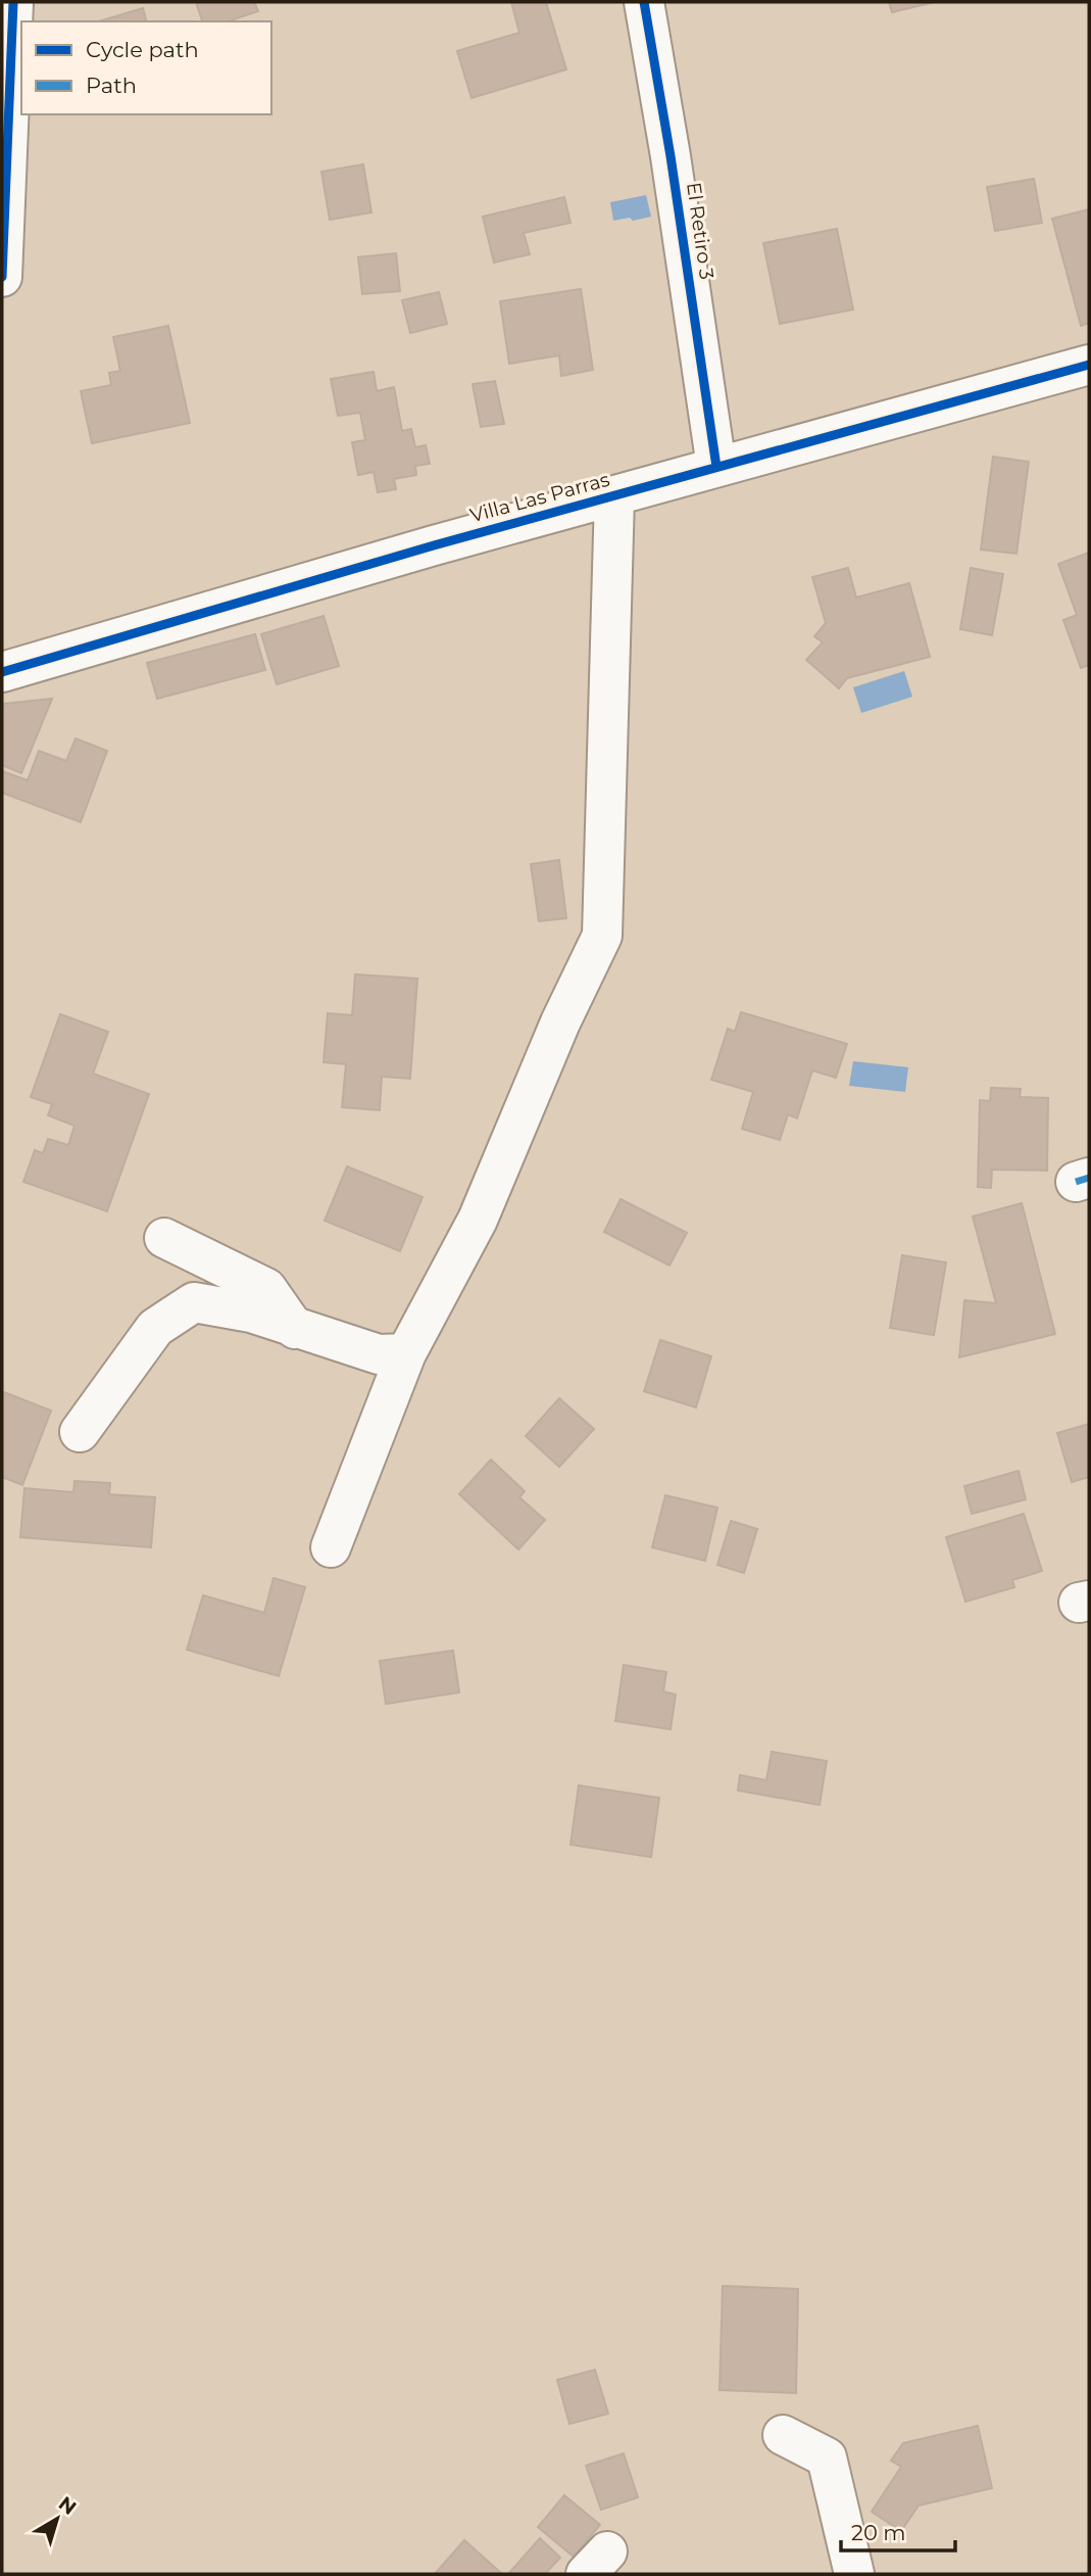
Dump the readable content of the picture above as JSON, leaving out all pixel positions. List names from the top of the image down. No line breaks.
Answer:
{"streets":{"street":["El Retiro 3","Villa Las Parras"]},"crossings":[["El Retiro 3","Villa Las Parras"]],"legend":["Cycle path","Path"],"scale_bar":"20 m","north":"top right"}
